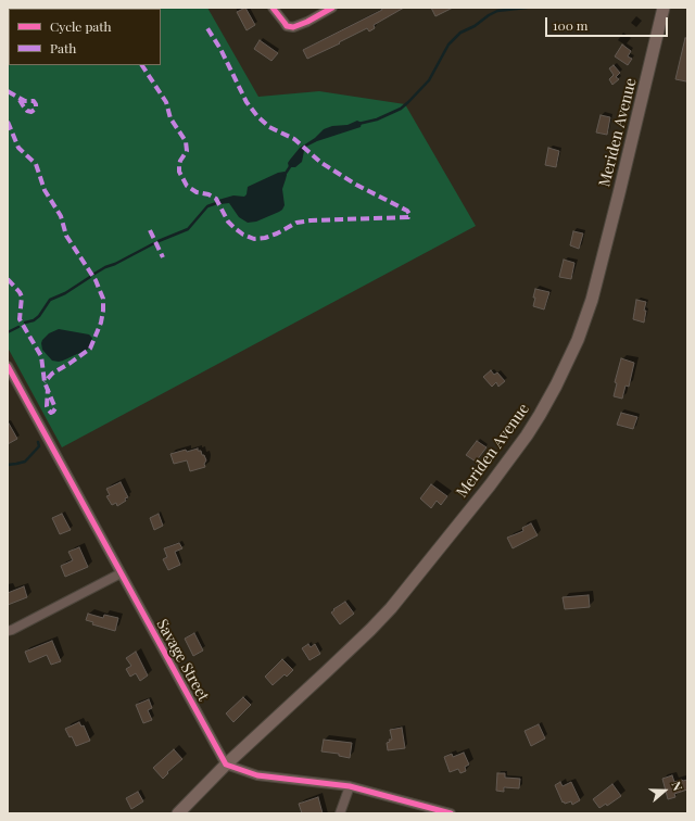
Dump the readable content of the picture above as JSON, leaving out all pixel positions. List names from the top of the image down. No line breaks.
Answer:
{"streets":{"main road":["Meriden Avenue"],"street":["Savage Street"]},"crossings":[["Meriden Avenue","Savage Street"]],"legend":["Cycle path","Path"],"scale_bar":"100 m","north":"right"}
